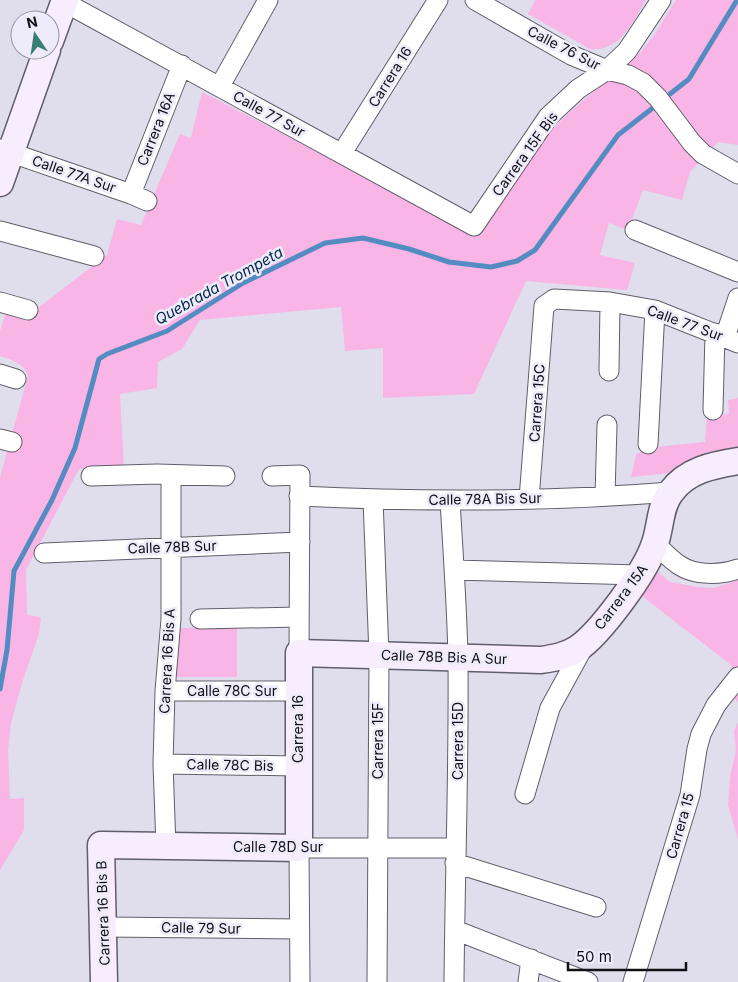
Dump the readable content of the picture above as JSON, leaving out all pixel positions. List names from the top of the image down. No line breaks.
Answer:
{"streets":{"street":["Calle 76 Sur","Carrera 16","Calle 77 Sur","Carrera 16A","Carrera 15F Bis","Calle 77A Sur","Carrera 15C","Calle 78A Bis Sur","Calle 78B Sur","Carrera 15A","Calle 78B Bis A Sur","Carrera 16 Bis A","Calle 78C Sur","Carrera 15F","Carrera 15D","Calle 78C Bis","Carrera 15","Calle 78D Sur","Carrera 16 Bis B","Calle 79 Sur"]},"crossings":[["Calle 76 Sur","Carrera 15F Bis"],["Carrera 16","Calle 77 Sur"],["Carrera 16","Calle 78A Bis Sur"],["Carrera 16","Calle 78B Sur"],["Carrera 16","Calle 78B Bis A Sur"],["Carrera 16","Calle 78C Sur"],["Carrera 16","Calle 78C Bis"],["Carrera 16","Calle 78D Sur"],["Carrera 16","Calle 79 Sur"],["Calle 77 Sur","Carrera 16A"],["Calle 77 Sur","Carrera 15F Bis"],["Calle 77 Sur","Carrera 15C"],["Carrera 16A","Calle 77A Sur"],["Carrera 15C","Calle 78A Bis Sur"],["Calle 78A Bis Sur","Carrera 15A"],["Calle 78A Bis Sur","Carrera 15F"],["Calle 78A Bis Sur","Carrera 15D"],["Calle 78B Sur","Carrera 16 Bis A"],["Carrera 15A","Calle 78B Bis A Sur"],["Calle 78B Bis A Sur","Carrera 15F"],["Calle 78B Bis A Sur","Carrera 15D"],["Carrera 16 Bis A","Calle 78C Sur"],["Carrera 16 Bis A","Calle 78C Bis"],["Carrera 16 Bis A","Calle 78D Sur"],["Carrera 15F","Calle 78D Sur"],["Carrera 15D","Calle 78D Sur"],["Calle 78D Sur","Carrera 16 Bis B"],["Carrera 16 Bis B","Calle 79 Sur"]],"water":["Quebrada Trompeta"],"scale_bar":"50 m","north":"top"}
